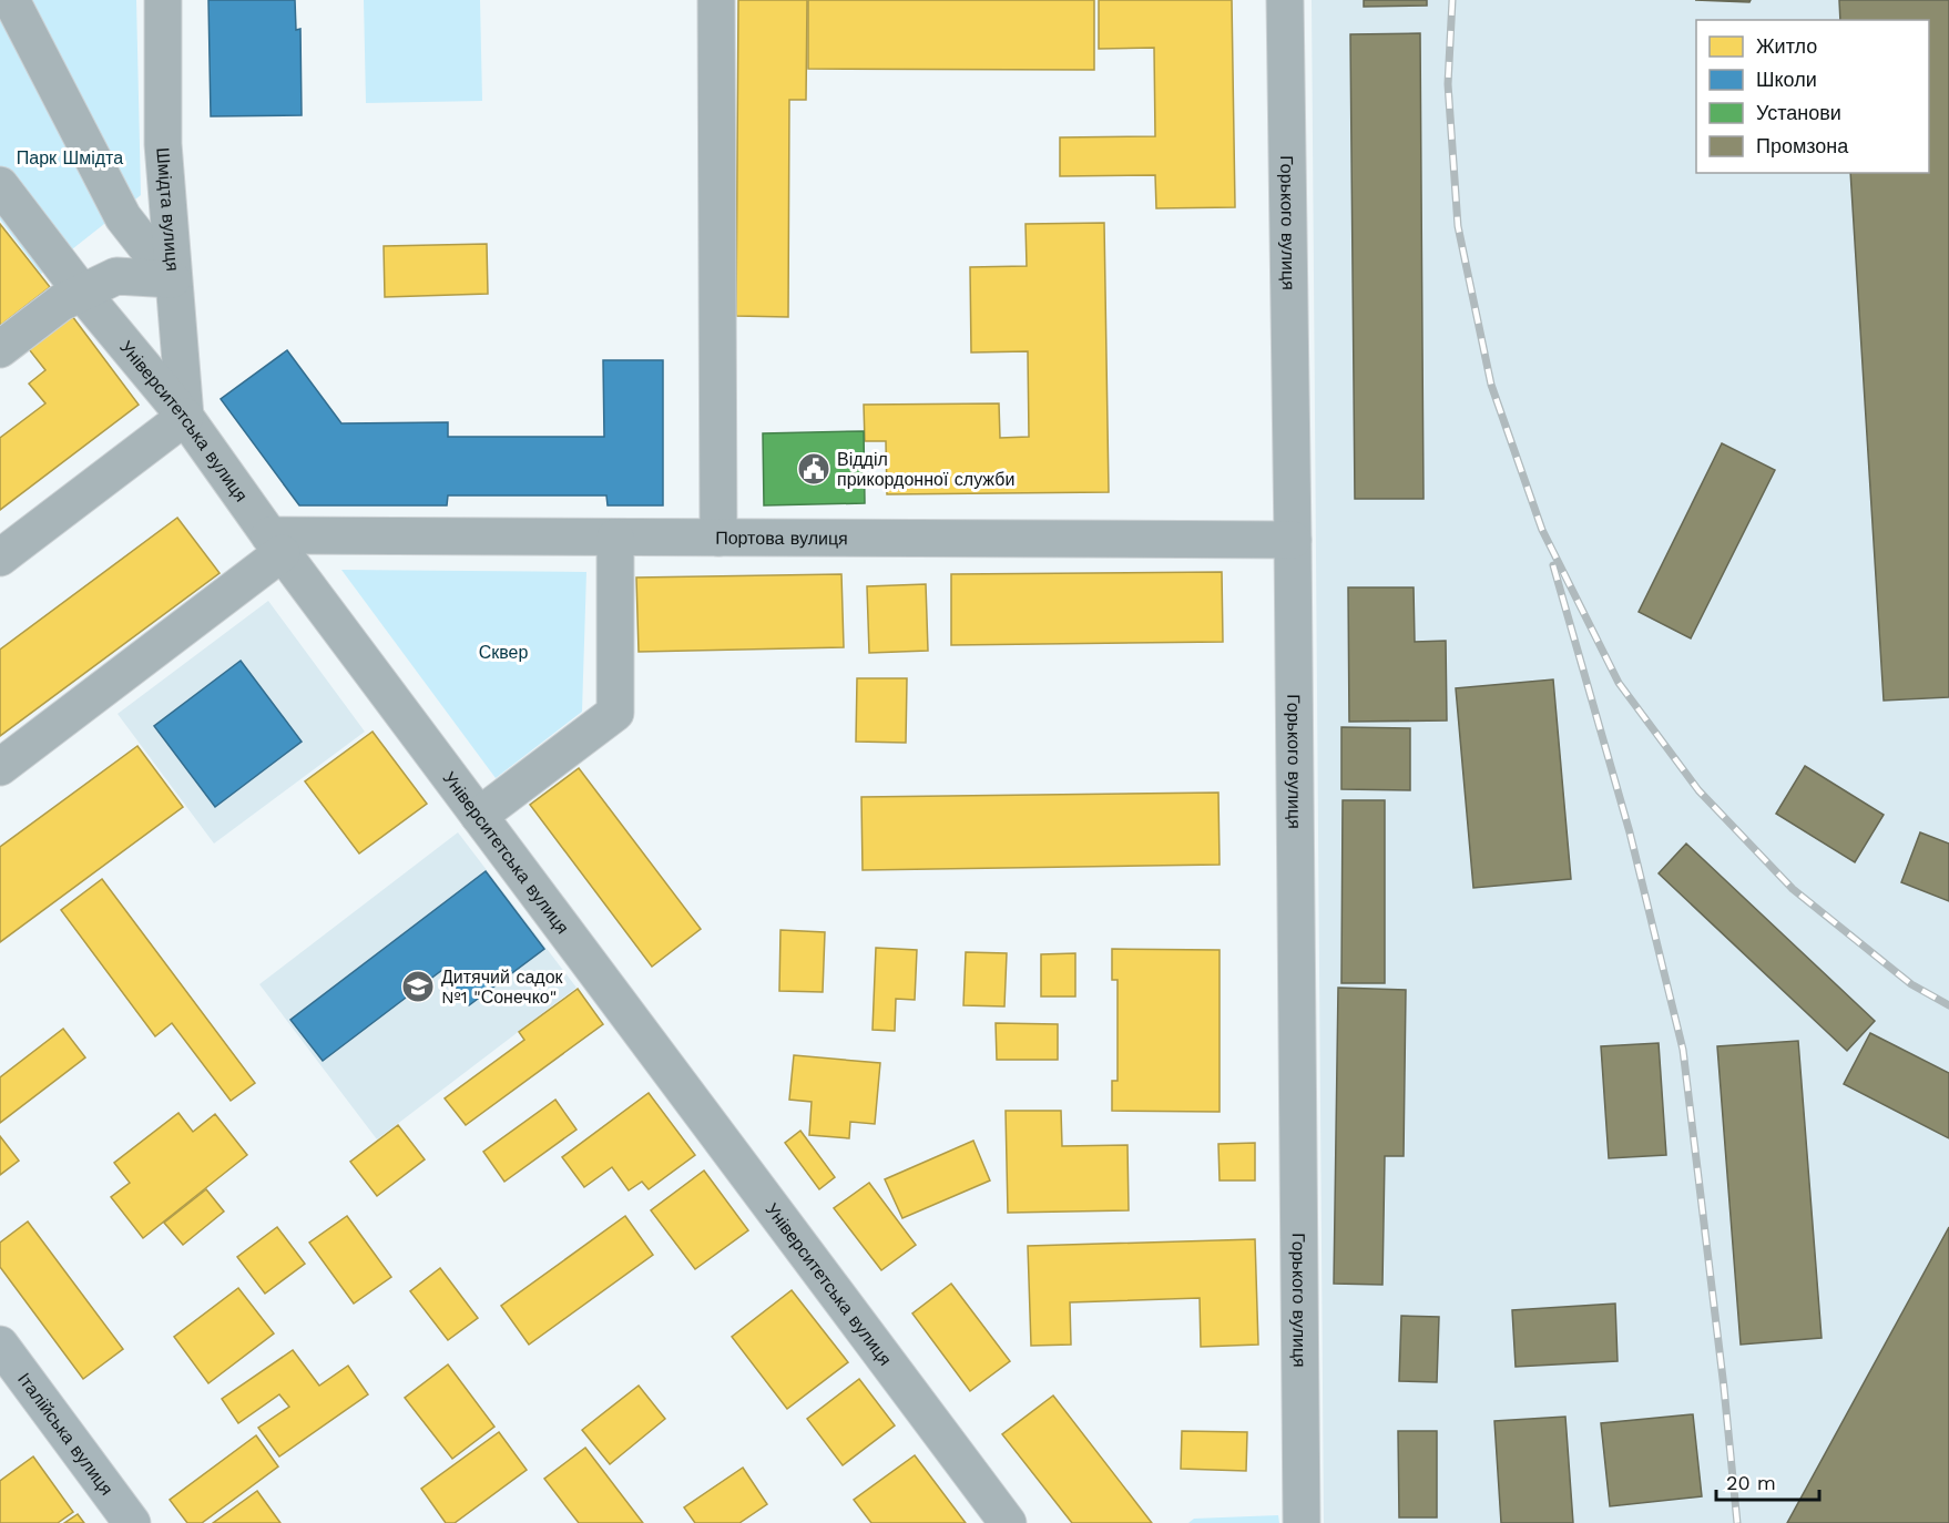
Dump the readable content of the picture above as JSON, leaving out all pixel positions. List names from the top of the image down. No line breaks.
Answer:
{"streets":{"main road":["Італійська вулиця"],"street":["Шмідта вулиця","Горького вулиця","Університетська вулиця","Портова вулиця"]},"crossings":[["Шмідта вулиця","Університетська вулиця"],["Горького вулиця","Портова вулиця"],["Університетська вулиця","Портова вулиця"]],"parks":["Парк Шмідта","Сквер"],"places":{"public building":["Відділ прикордонної служби"],"school or university":["Дитячий садок №1 \"Сонечко\""]},"legend":["Житло","Школи","Установи","Промзона"],"scale_bar":"20 m"}
